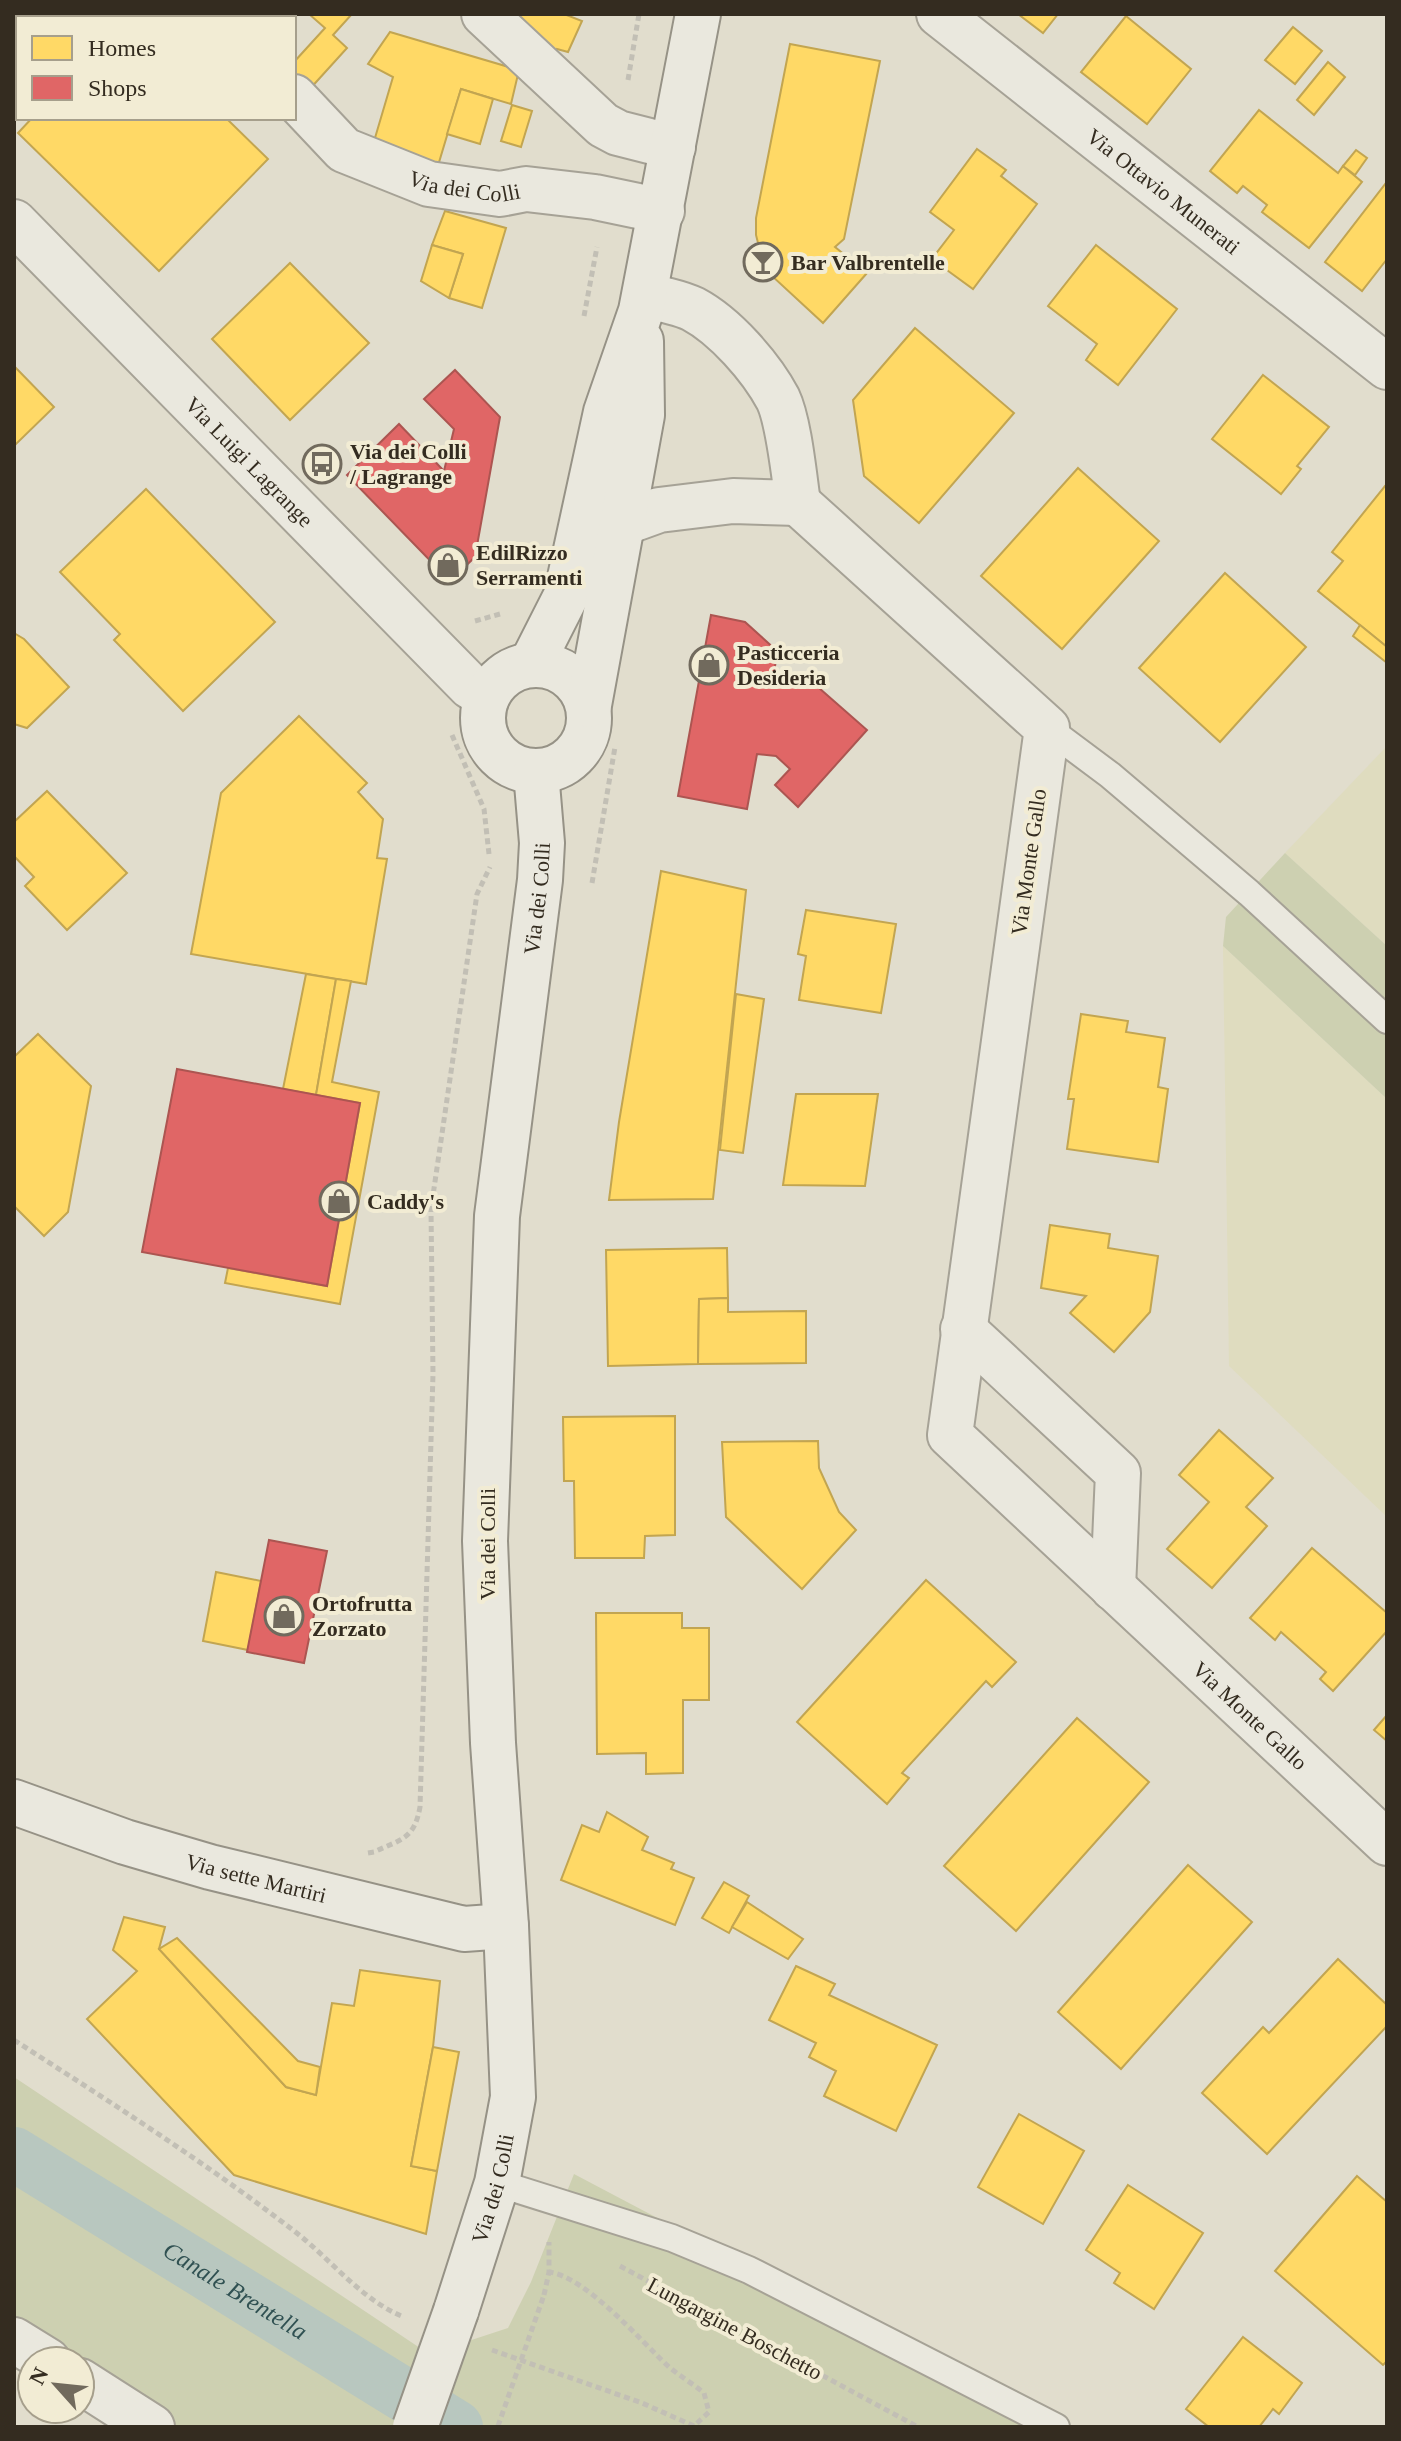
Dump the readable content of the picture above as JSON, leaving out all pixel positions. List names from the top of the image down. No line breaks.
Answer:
{"streets":{"street":["Via dei Colli","Via Ottavio Munerati","Via Luigi Lagrange","Via Monte Gallo","Via sette Martiri"],"path":["Lungargine Boschetto"]},"crossings":[["Via dei Colli","Via Luigi Lagrange"],["Via dei Colli","Via sette Martiri"]],"water":["Canale Brentella"],"places":{"bar":["Bar Valbrentelle"],"bus stop":["Via dei Colli / Lagrange"],"shop":["EdilRizzo Serramenti","Pasticceria Desideria","Caddy's","Ortofrutta Zorzato"]},"legend":["Homes","Shops"],"north":"top left"}
